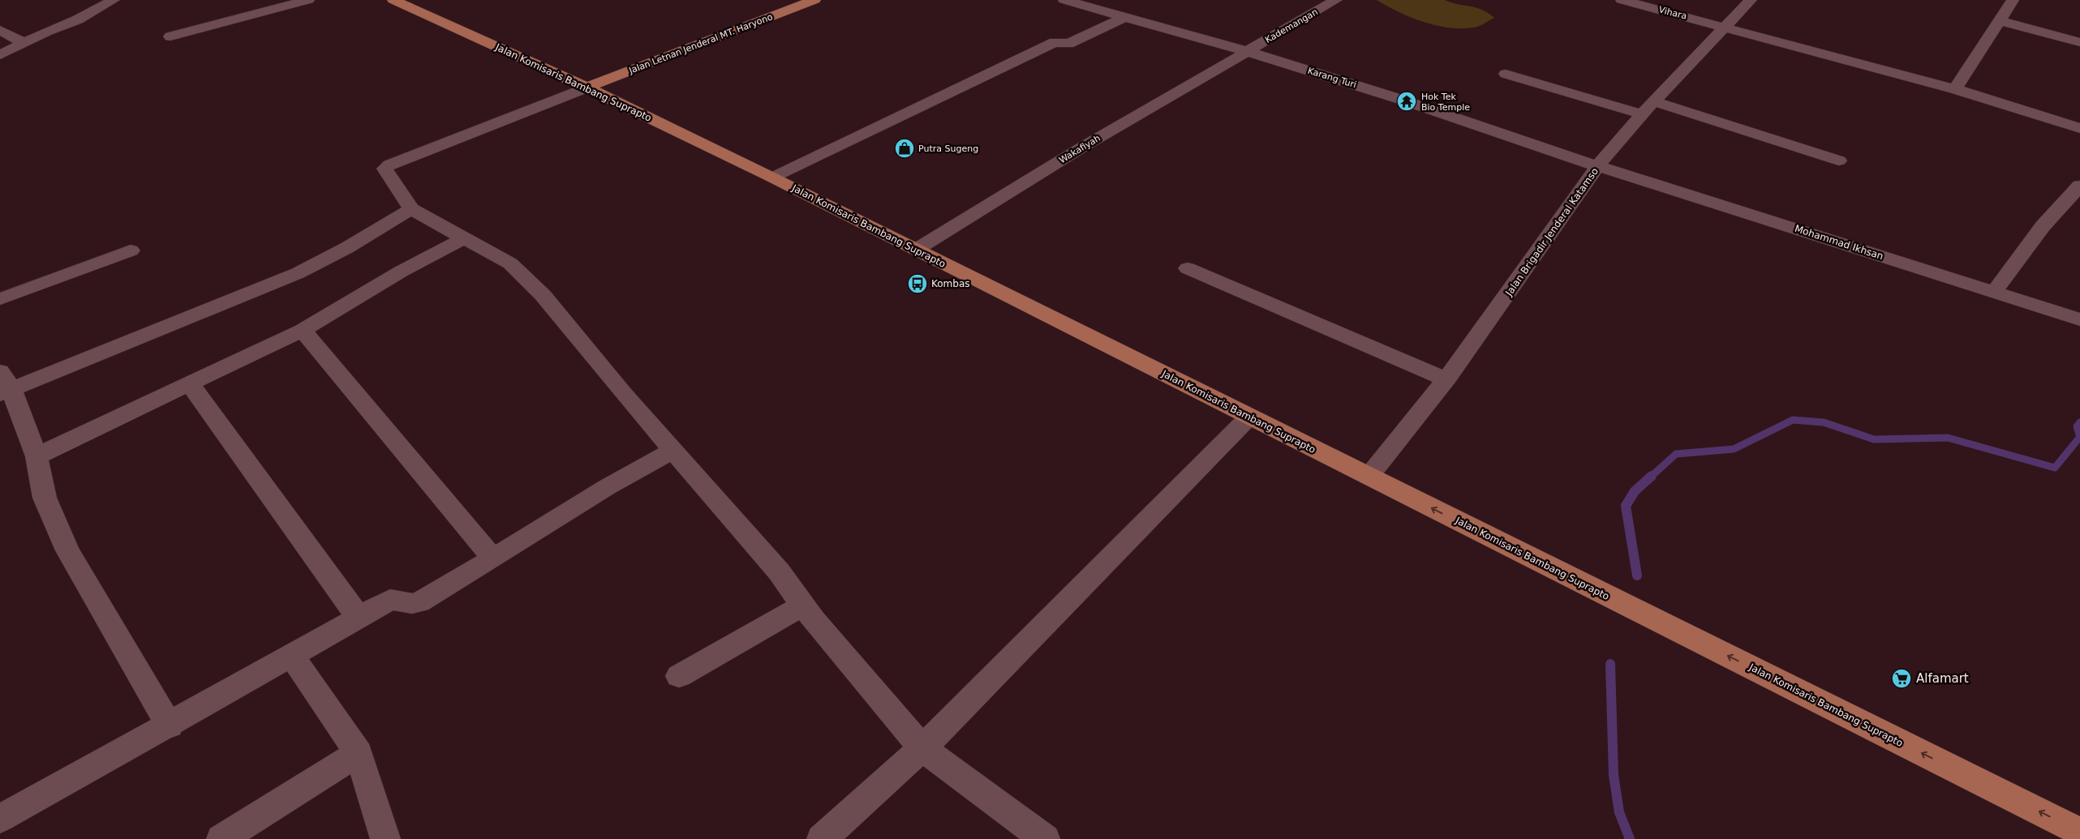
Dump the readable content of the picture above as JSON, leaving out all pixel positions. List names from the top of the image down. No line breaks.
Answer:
{"streets":{"main road":["Jalan Letnan Jenderal MT. Haryono","Jalan Komisaris Bambang Suprapto"],"street":["Vihara","Kademangan","Karang Turi","Wakafiyah","Jalan Brigadir Jenderal Katamso","Mohammad Ikhsan"]},"crossings":[["Vihara","Jalan Brigadir Jenderal Katamso"],["Kademangan","Karang Turi"],["Kademangan","Wakafiyah"],["Jalan Letnan Jenderal MT. Haryono","Jalan Komisaris Bambang Suprapto"],["Karang Turi","Wakafiyah"],["Karang Turi","Jalan Brigadir Jenderal Katamso"],["Karang Turi","Mohammad Ikhsan"],["Jalan Komisaris Bambang Suprapto","Wakafiyah"],["Jalan Komisaris Bambang Suprapto","Jalan Brigadir Jenderal Katamso"],["Jalan Brigadir Jenderal Katamso","Mohammad Ikhsan"]],"one_way":["Jalan Komisaris Bambang Suprapto"],"places":{"temple":["Hok Tek Bio Temple"],"shop":["Putra Sugeng"],"bus stop":["Kombas"],"supermarket":["Alfamart"]}}
